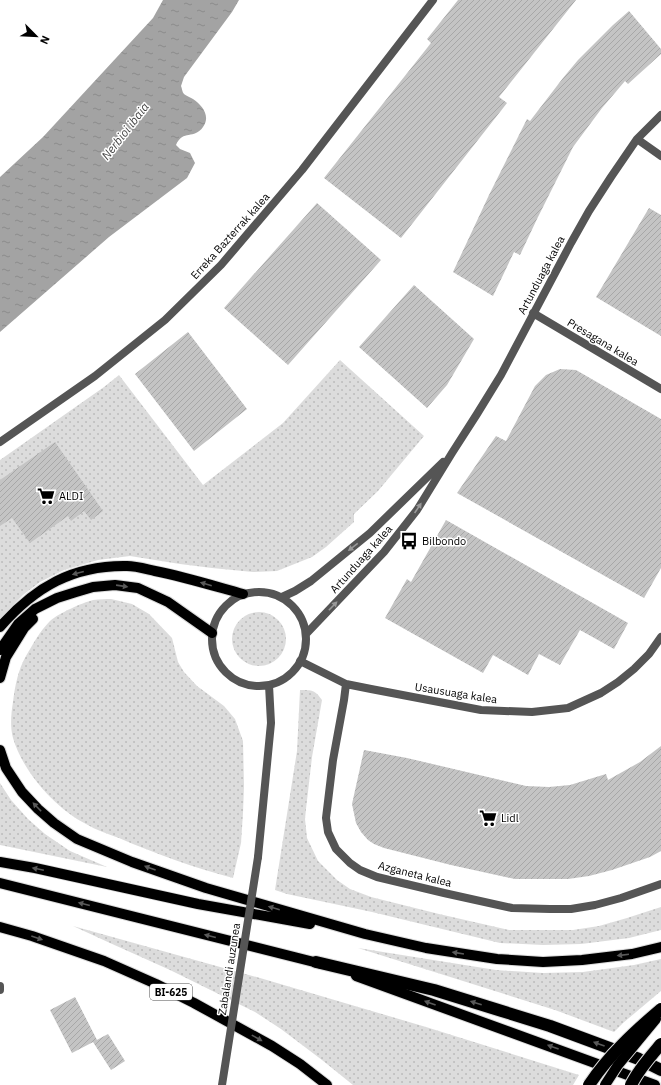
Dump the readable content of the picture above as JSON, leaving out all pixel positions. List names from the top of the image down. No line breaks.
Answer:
{"streets":{"main road":["BI-625"],"street":["Erreka Bazterrak kalea","Artunduaga kalea","Presagana kalea","Usausuaga kalea","Azganeta kalea","Zabalandi auzunea"]},"crossings":[["Artunduaga kalea","Presagana kalea"],["Artunduaga kalea","Usausuaga kalea"],["Artunduaga kalea","Zabalandi auzunea"],["Usausuaga kalea","Azganeta kalea"],["Usausuaga kalea","Zabalandi auzunea"]],"water":["Nerbioi ibaia"],"places":{"supermarket":["ALDI","Lidl"],"bus stop":["Bilbondo"]},"north":"bottom right"}
